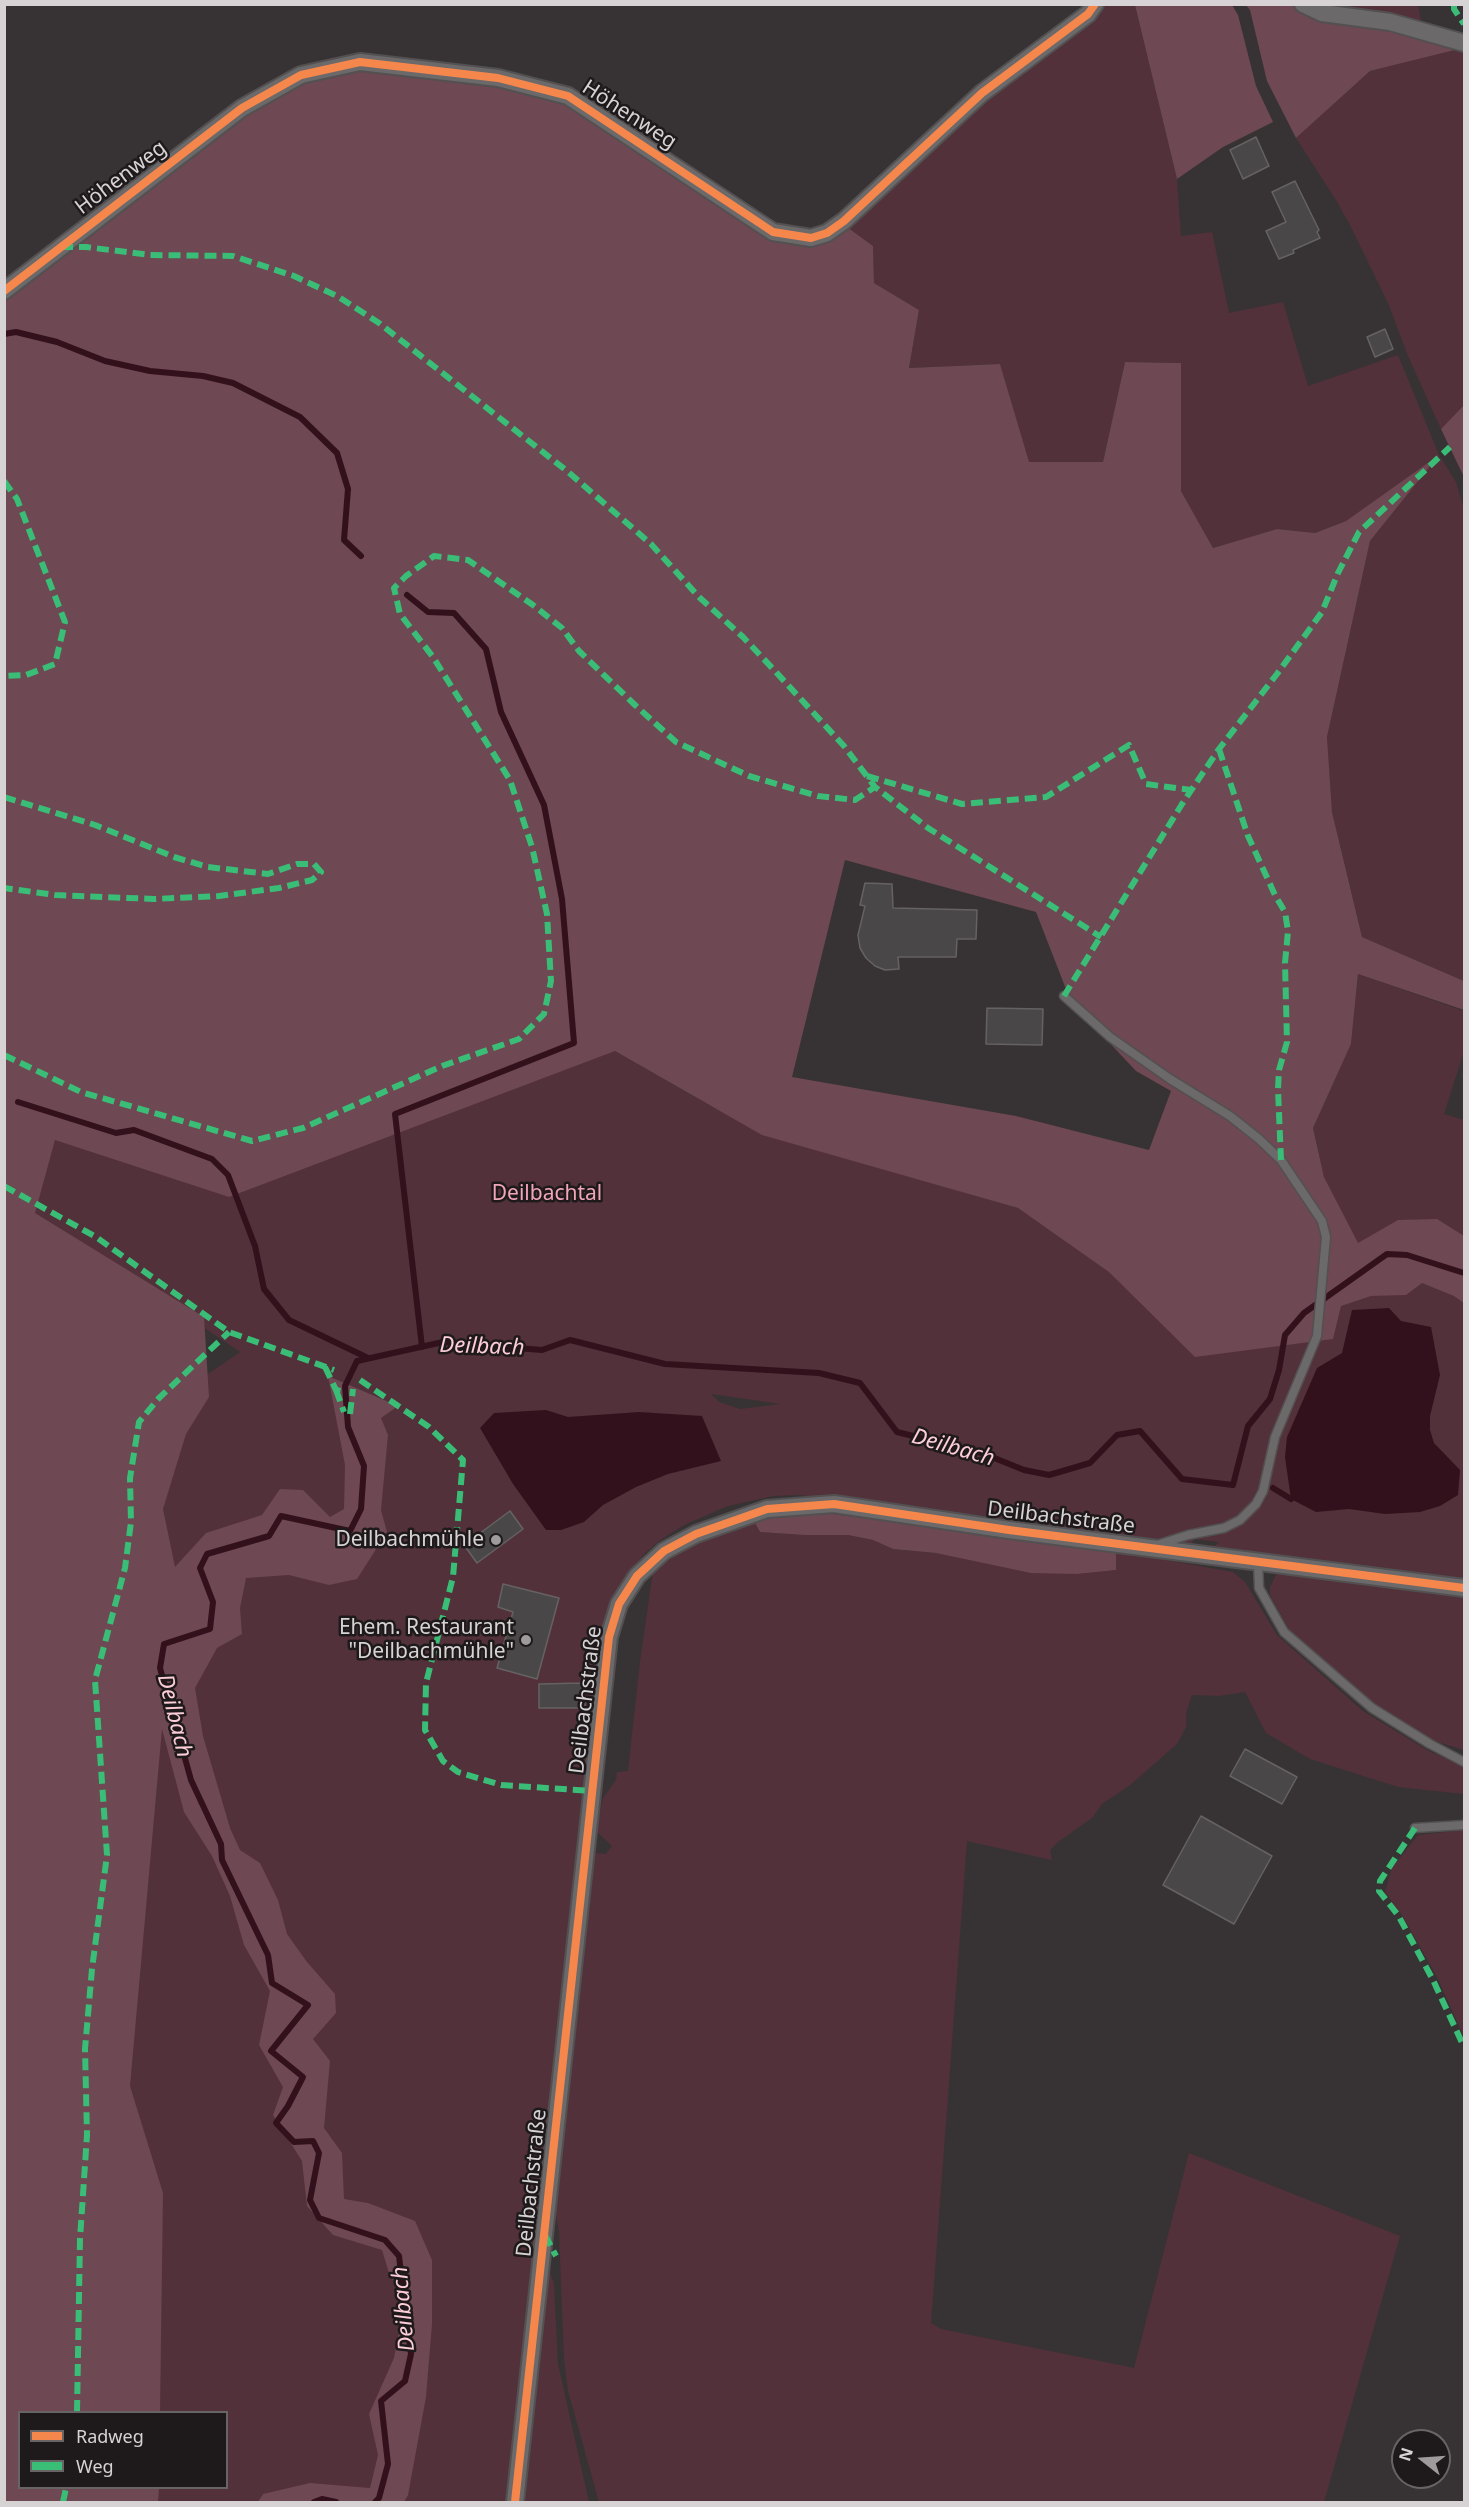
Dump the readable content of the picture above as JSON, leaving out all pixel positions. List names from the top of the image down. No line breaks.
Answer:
{"streets":{"street":["Höhenweg","Deilbachstraße"]},"water":["Deilbach"],"parks":["Deilbachtal"],"places":["Deilbachmühle","Ehem. Restaurant \"Deilbachmühle\""],"legend":["Radweg","Weg"],"north":"left"}
